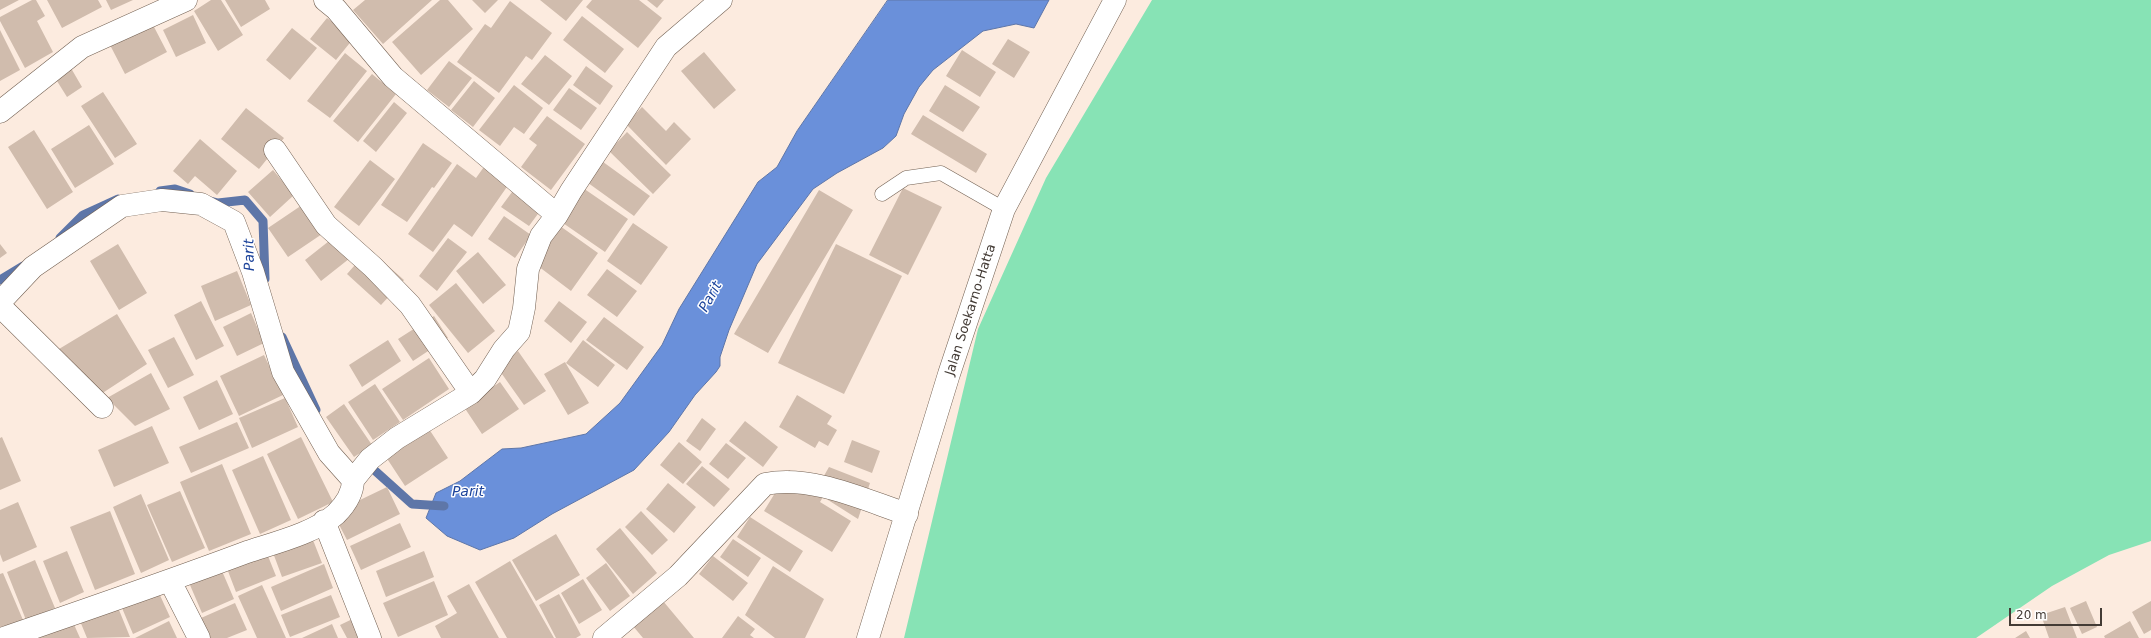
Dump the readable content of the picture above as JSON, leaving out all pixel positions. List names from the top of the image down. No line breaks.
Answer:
{"streets":{"main road":["Jalan Soekarno-Hatta"]},"water":["Parit"],"scale_bar":"20 m"}
